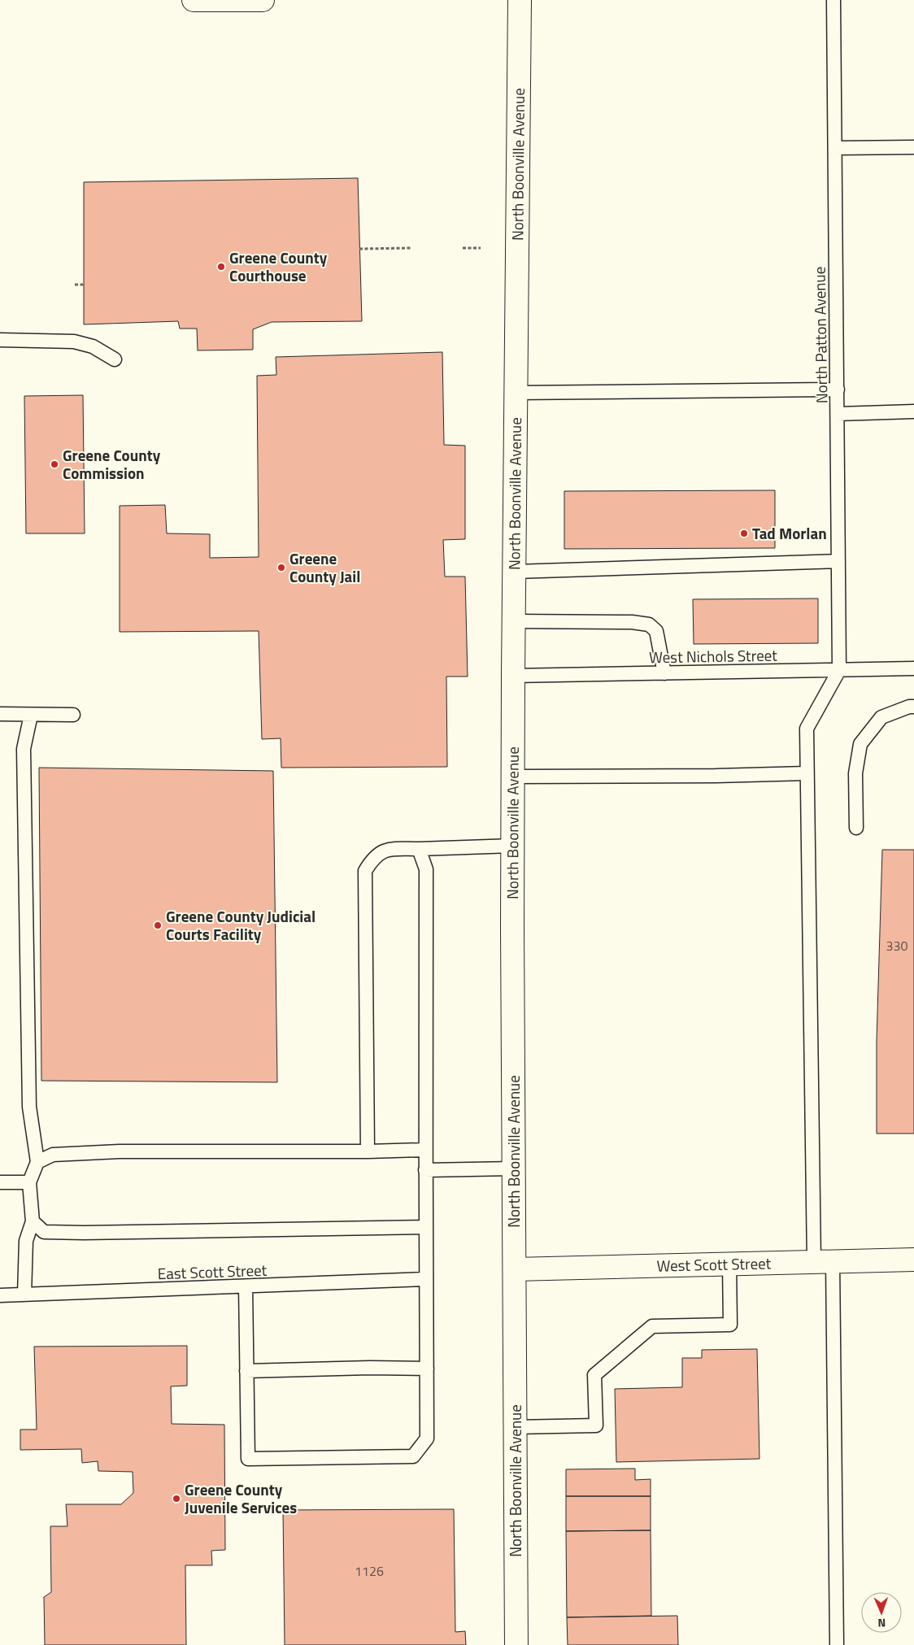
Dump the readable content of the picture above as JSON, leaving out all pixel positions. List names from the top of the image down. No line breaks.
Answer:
{"streets":{"street":["North Boonville Avenue","West Scott Street"],"lane":["North Patton Avenue","West Nichols Street","East Scott Street"]},"crossings":[["North Boonville Avenue","West Nichols Street"],["North Boonville Avenue","West Scott Street"],["North Patton Avenue","West Nichols Street"]],"places":["Greene County Courthouse","Greene County Commission","Tad Morlan","Greene County Jail","Greene County Judicial Courts Facility","Greene County Juvenile Services"],"house_numbers":["330","1126"],"north":"bottom"}
